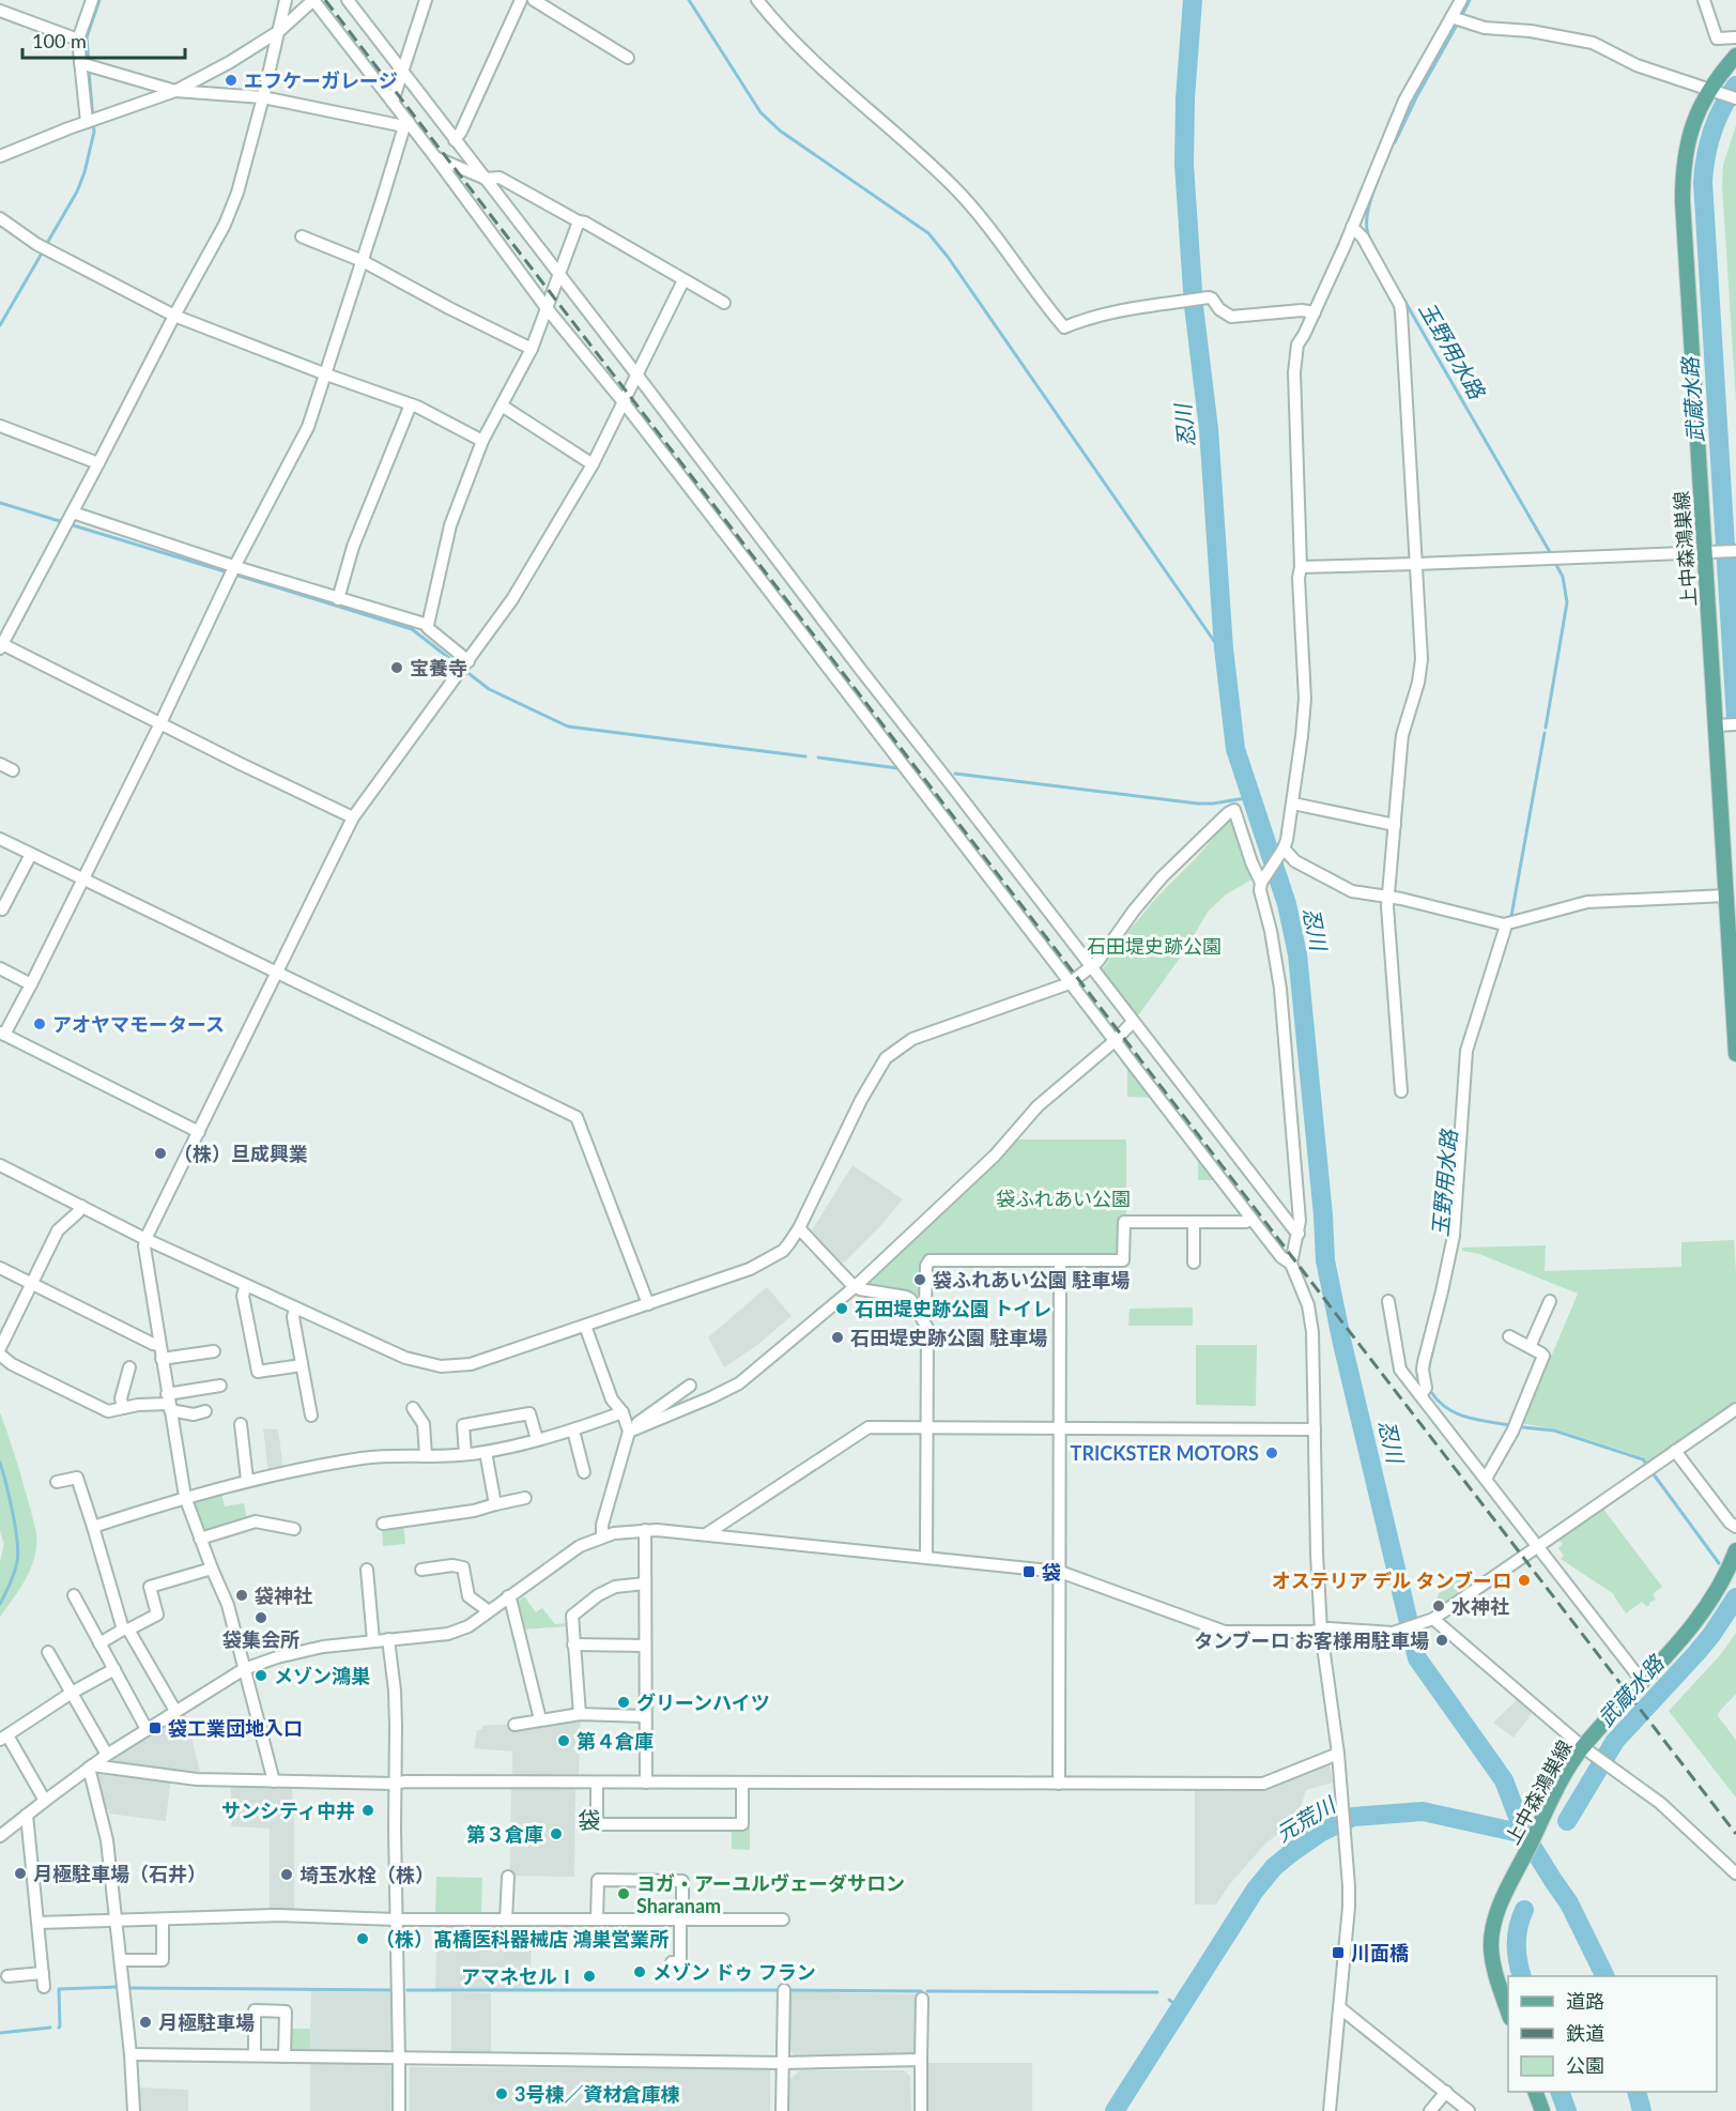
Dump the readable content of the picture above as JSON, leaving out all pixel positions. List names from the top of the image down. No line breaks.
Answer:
{"streets":{"main road":["上中森鴻巣線"]},"districts":["袋"],"water":["玉野用水路","武蔵水路","忍川","元荒川"],"parks":["石田堤史跡公園","袋ふれあい公園"],"places":{"other":["エフケーガレージ","宝養寺","アオヤマモータース","（株）旦成興業","袋ふれあい公園 駐車場","石田堤史跡公園 トイレ","石田堤史跡公園 駐車場","TRICKSTER MOTORS","オステリア デル タンブーロ","袋神社","水神社","袋集会所","タンブーロ お客様用駐車場","メゾン鴻巣","グリーンハイツ","第４倉庫","サンシティ中井","第３倉庫","月極駐車場（石井）","埼玉水栓（株）","ヨガ・アーユルヴェーダサロン Sharanam","（株）髙橋医科器械店 鴻巣営業所","メゾン ドゥ フラン","アマネセルⅠ","月極駐車場","3号棟／資材倉庫棟"],"transit":["袋","袋工業団地入口","川面橋"]},"legend":["道路","鉄道","公園"],"scale_bar":"100 m"}
